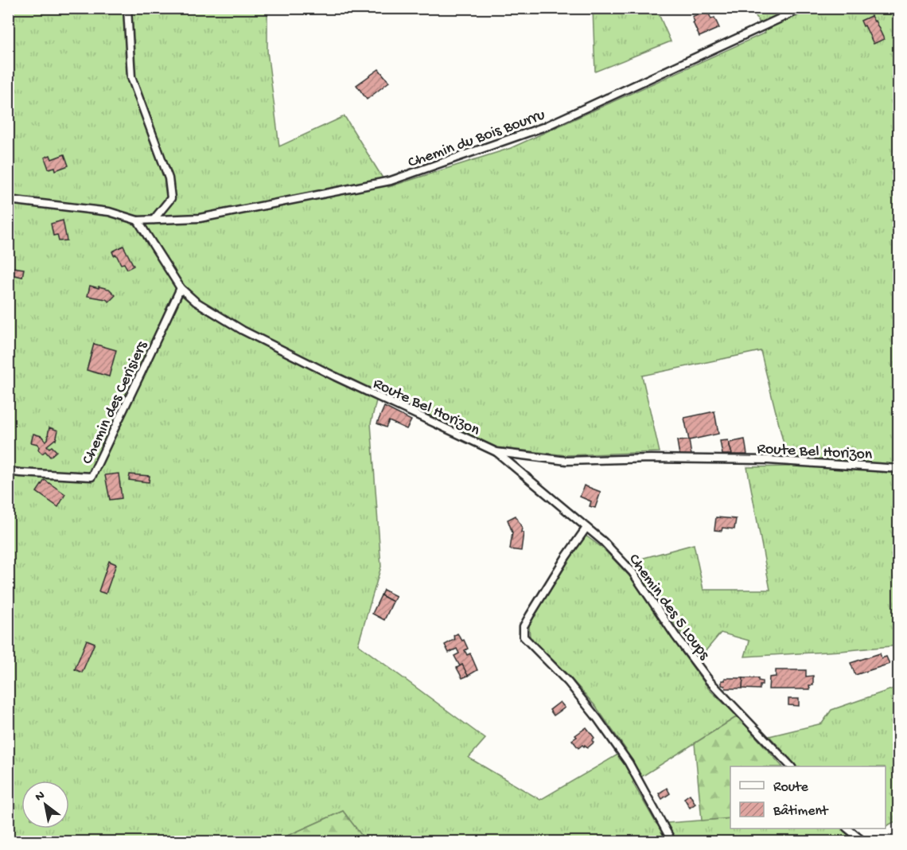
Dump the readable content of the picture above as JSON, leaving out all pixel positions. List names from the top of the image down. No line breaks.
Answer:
{"streets":{"street":["Chemin du Bois Bourru","Chemin des Cerisiers","Route Bel Horizon","Chemin des 5 Loups"]},"crossings":[["Chemin du Bois Bourru","Route Bel Horizon"],["Chemin des Cerisiers","Route Bel Horizon"],["Route Bel Horizon","Chemin des 5 Loups"]],"legend":["Route","Bâtiment"],"north":"top left"}
